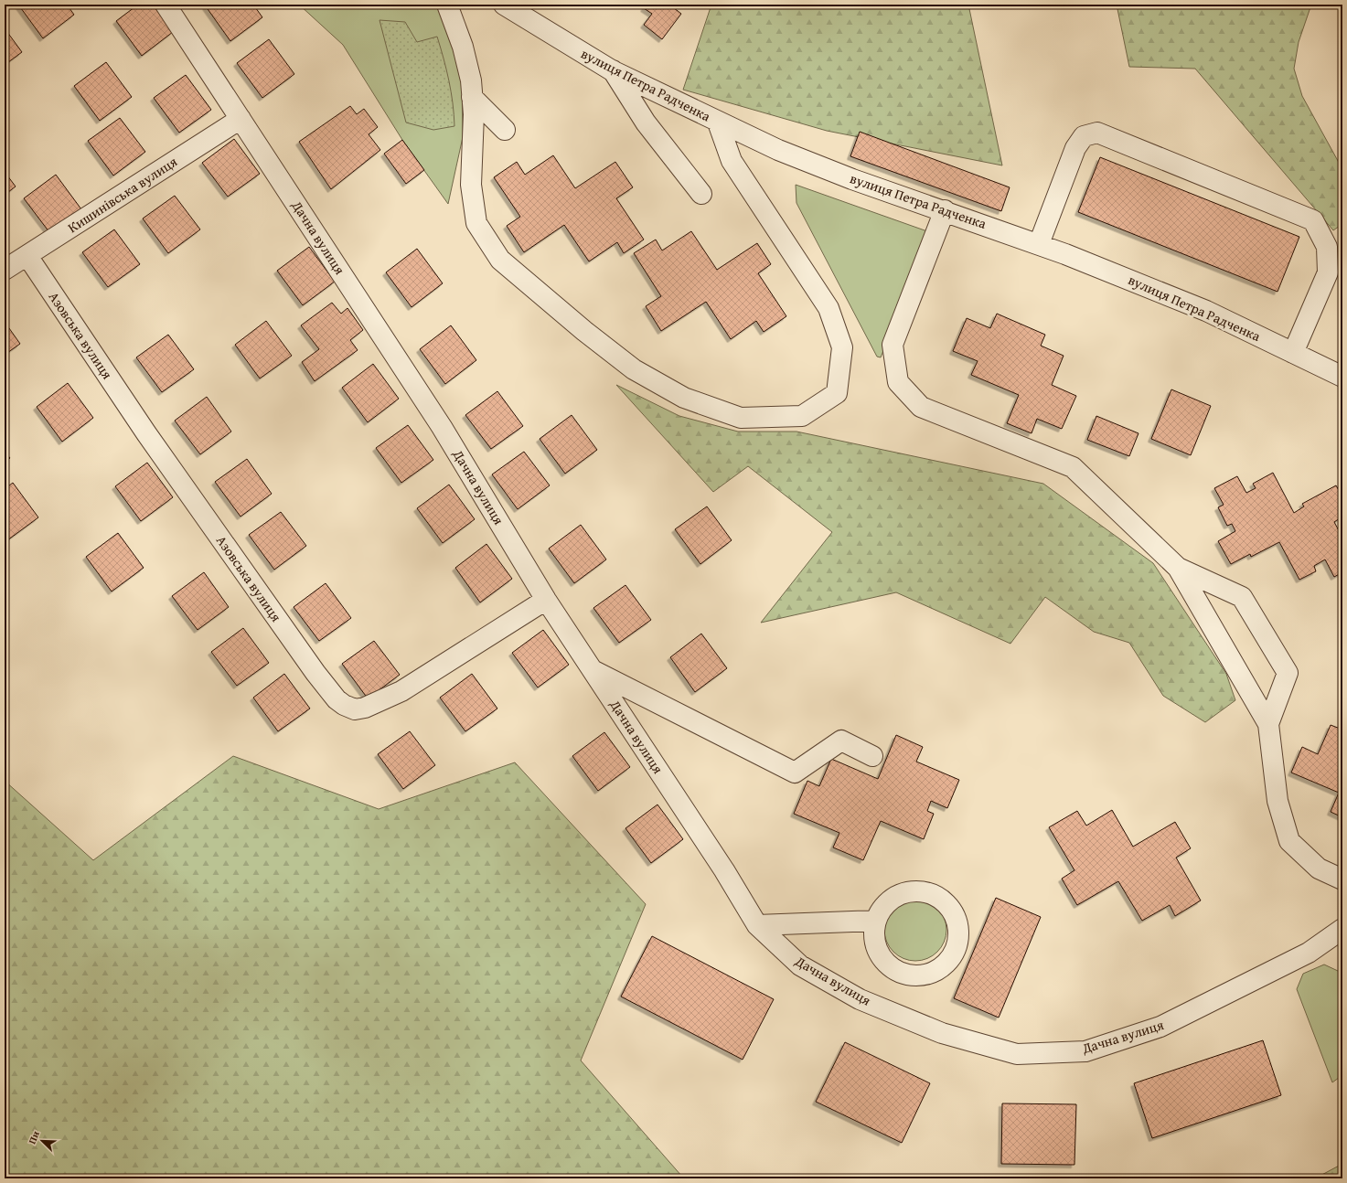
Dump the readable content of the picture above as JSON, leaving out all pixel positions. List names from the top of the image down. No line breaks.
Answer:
{"streets":{"street":["вулиця Петра Радченка","Кишинівська вулиця","Дачна вулиця","Азовська вулиця"]},"crossings":[["Кишинівська вулиця","Дачна вулиця"],["Кишинівська вулиця","Азовська вулиця"],["Дачна вулиця","Азовська вулиця"]],"north":"top left"}
